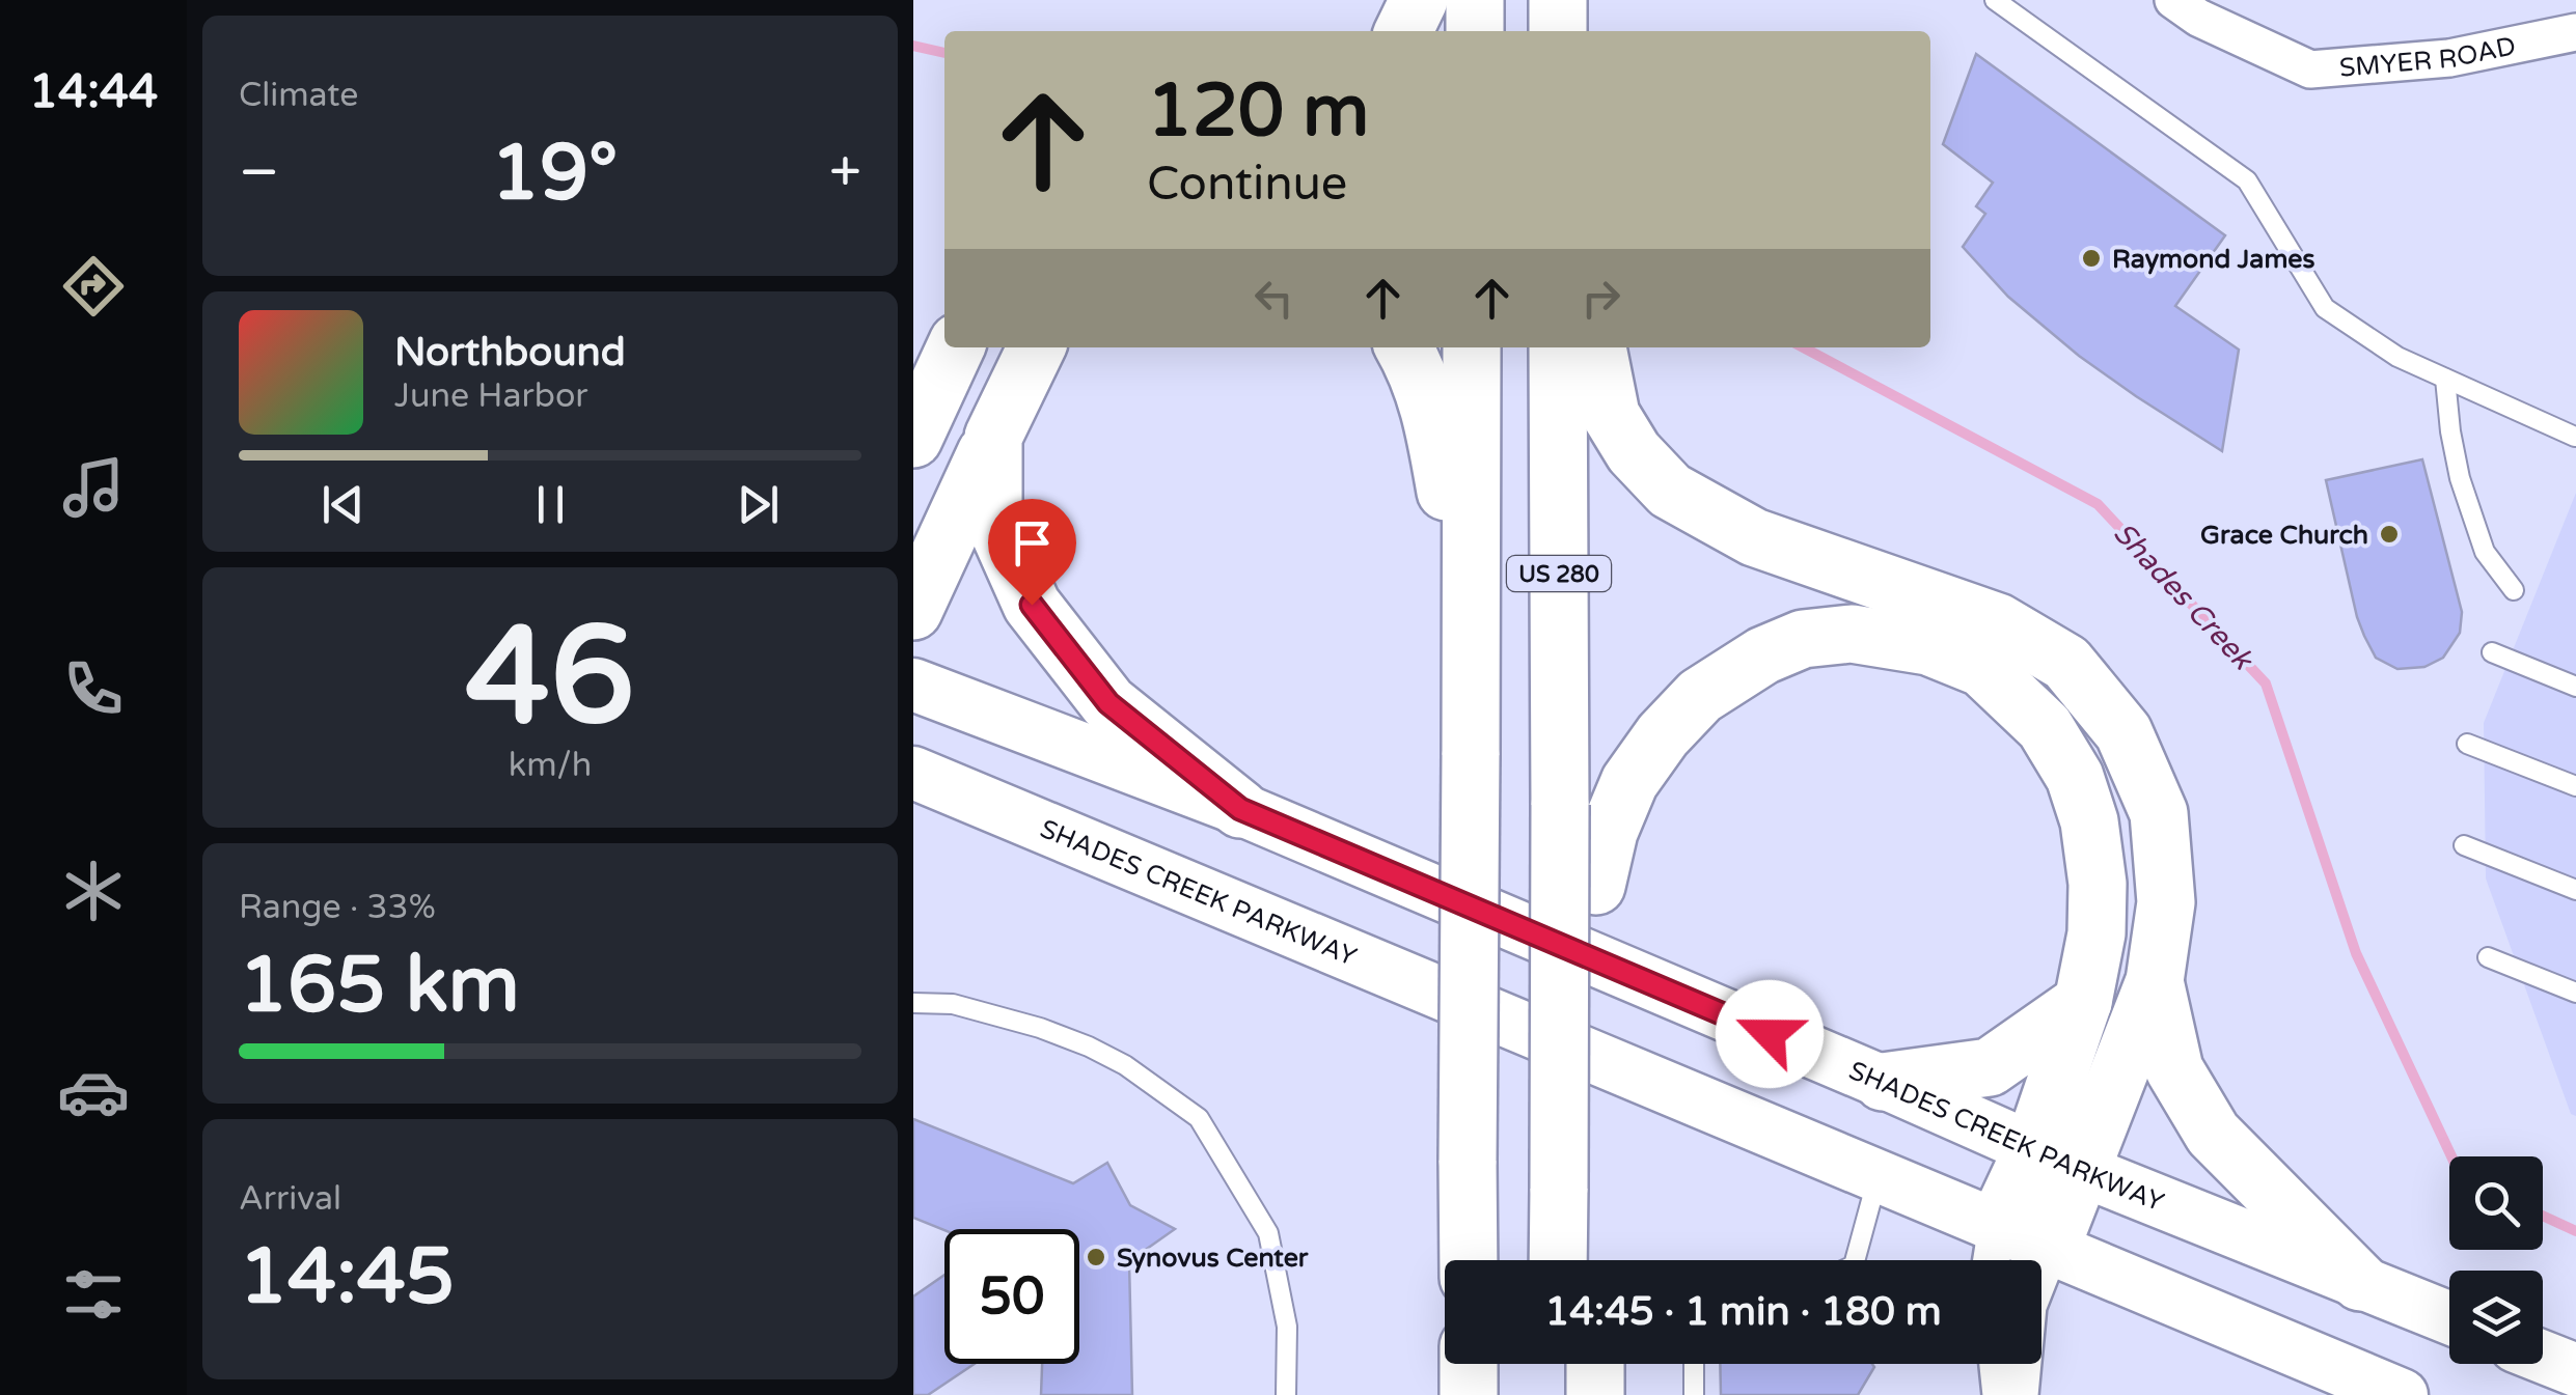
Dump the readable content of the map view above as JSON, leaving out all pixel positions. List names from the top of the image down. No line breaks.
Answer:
{"streets":{"highway":["US 280"],"main road":["SHADES CREEK PARKWAY"],"street":["SMYER ROAD"]},"water":["Shades Creek"],"places":["Raymond James","Grace Church","Synovus Center"],"page":{"tabs":"14:44","tile":["Climate",["46","km/h"],["Range · 33%","165 km"],["Arrival","14:45"]],"turn":["120 m","Continue"],"heat":["−","19°","+"],"song":["Northbound","June Harbor"],"limit":"50","trip":"14:45 · 1 min · 180 m"}}
